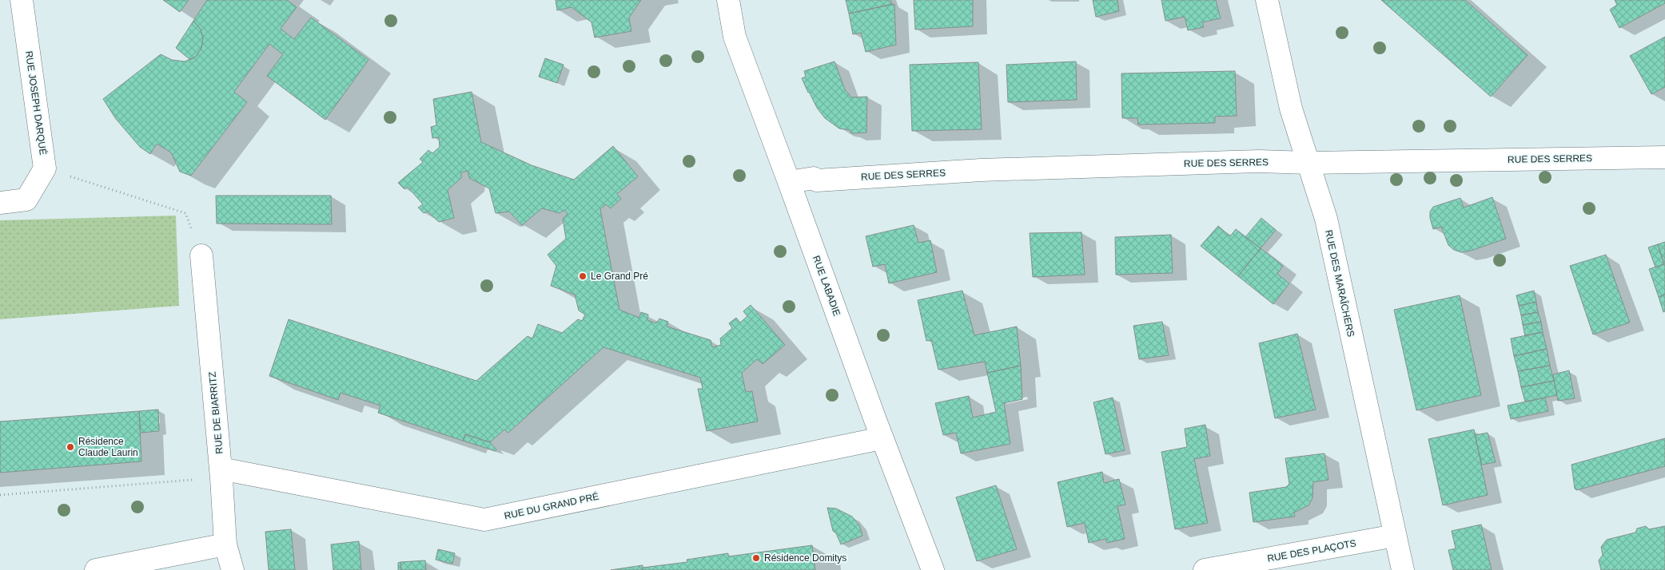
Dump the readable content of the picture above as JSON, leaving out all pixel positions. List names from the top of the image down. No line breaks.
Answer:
{"streets":{"street":["RUE JOSEPH DARQUÉ","RUE DES SERRES","RUE DES MARAÎCHERS","RUE LABADIE","RUE DE BIARRITZ","RUE DU GRAND PRÉ","RUE DES PLAÇOTS"]},"crossings":[["RUE DES SERRES","RUE DES MARAÎCHERS"],["RUE DES SERRES","RUE LABADIE"],["RUE DES MARAÎCHERS","RUE DES PLAÇOTS"],["RUE LABADIE","RUE DU GRAND PRÉ"],["RUE DE BIARRITZ","RUE DU GRAND PRÉ"]],"places":["Le Grand Pré","Résidence Claude Laurin","Résidence Domitys"]}
